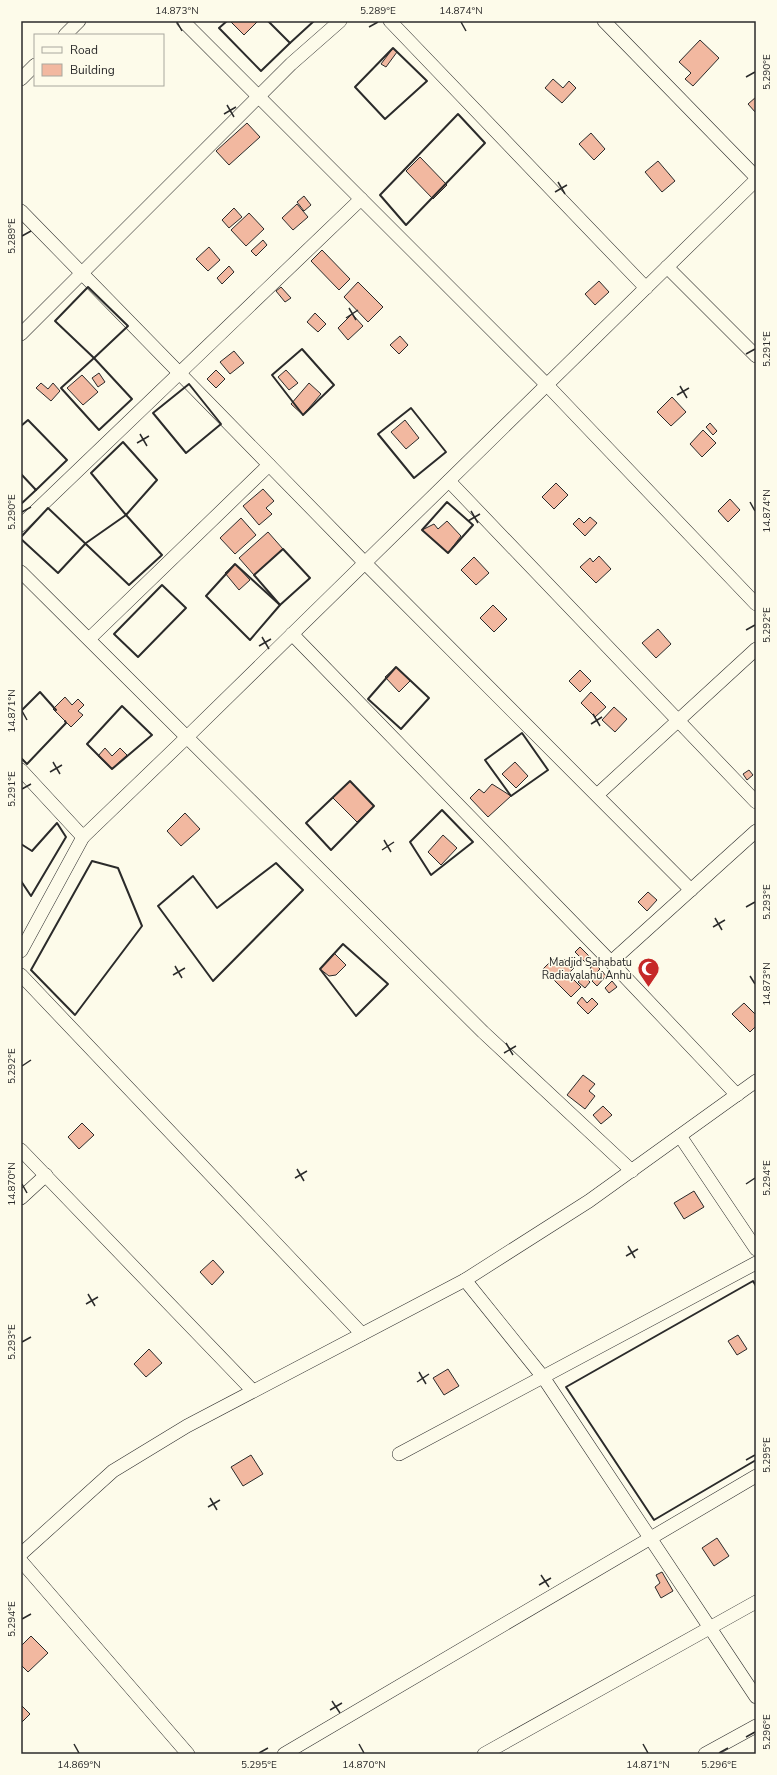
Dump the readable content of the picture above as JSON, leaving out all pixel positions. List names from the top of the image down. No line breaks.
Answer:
{"places":{"mosque":["Madjid Sahabatu Radiayalahu Anhu"]},"legend":["Road","Building"],"coordinates":["14.873°N","5.289°E","14.874°N","5.290°E","5.291°E","5.292°E","14.871°N","5.293°E","5.294°E","14.870°N","5.295°E","5.296°E","14.869°N"]}
